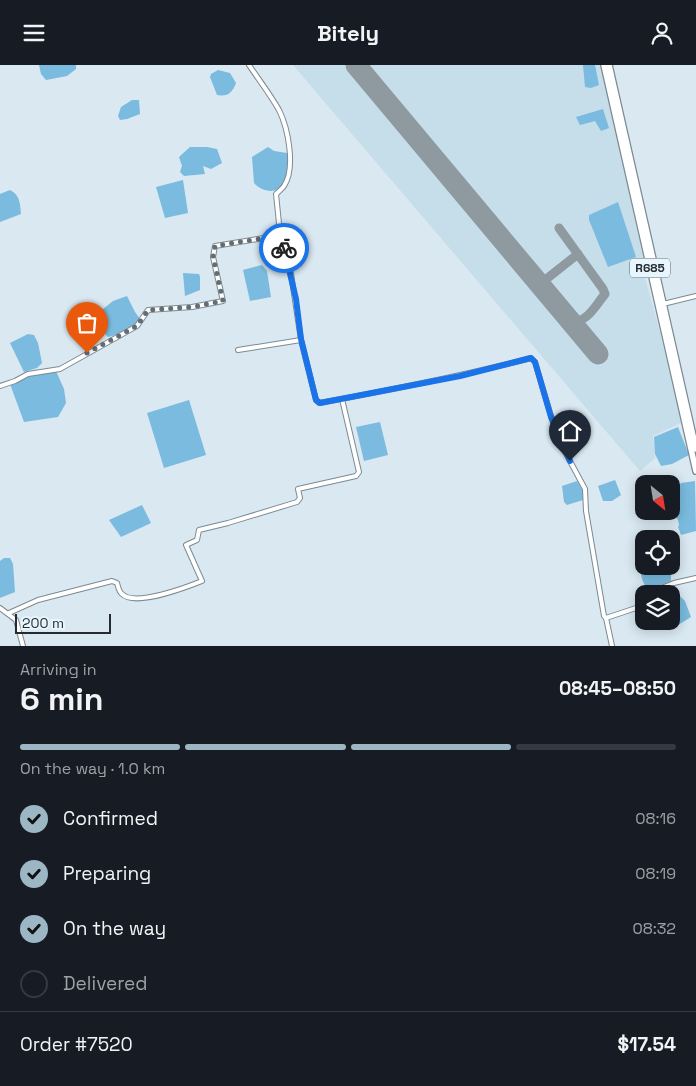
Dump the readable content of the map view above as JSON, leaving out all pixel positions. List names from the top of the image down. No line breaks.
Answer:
{"streets":{"main road":["R685"]},"scale_bar":"200 m","north":"bottom right","page":{"header":"Bitely","scale":"200 m","heading":["6 min","Arriving in","08:45–08:50"],"panel":["Order #7520","$17.54"],"bar":"On the way · 1.0 km","list":[["Confirmed","08:16"],["Preparing","08:19"],["On the way","08:32"],"Delivered"]}}
